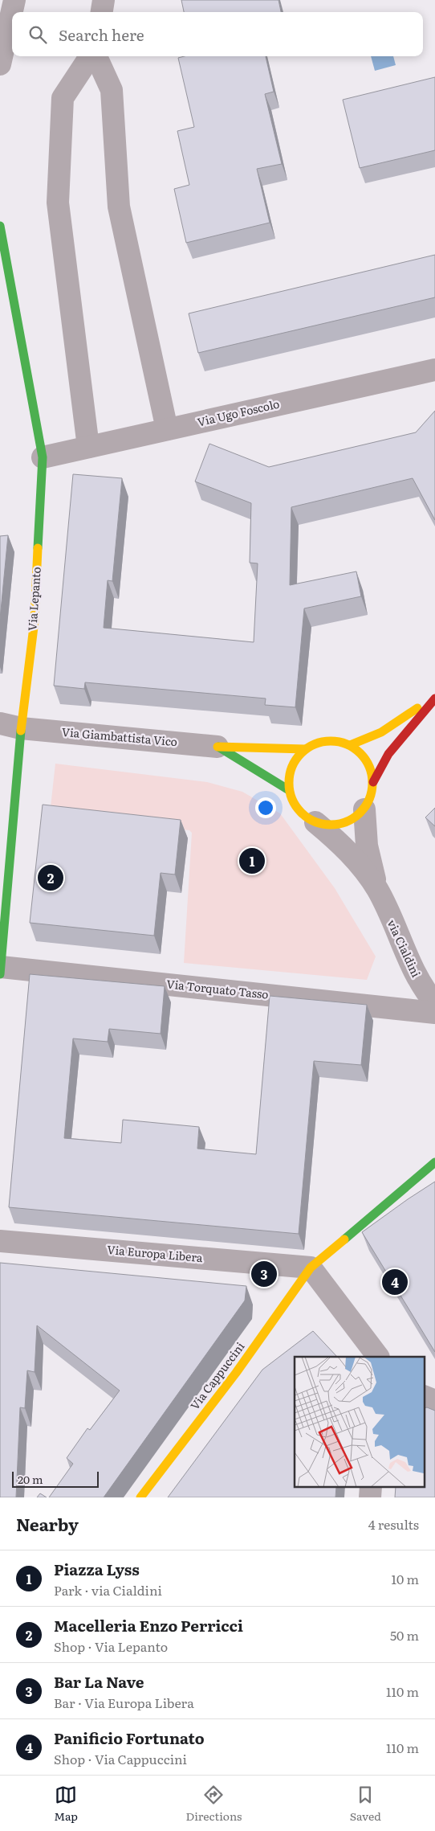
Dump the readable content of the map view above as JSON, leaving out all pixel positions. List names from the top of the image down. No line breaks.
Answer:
{"streets":{"street":["Via Ugo Foscolo","Via Lepanto","Via Giambattista Vico","via Cialdini","Via Torquato Tasso","Via Europa Libera","Via Cappuccini"]},"crossings":[["Via Ugo Foscolo","Via Lepanto"],["Via Lepanto","Via Giambattista Vico"],["Via Lepanto","Via Torquato Tasso"],["Via Giambattista Vico","via Cialdini"],["Via Europa Libera","Via Cappuccini"]],"scale_bar":"20 m","page":{"search":"Search here","pins":["1","2","3","4"],"scale":"20 m","heading":["Nearby","4 results"],"list":[{"mark":"1","name":"Piazza Lyss","note":"Park · via Cialdini","value":"10 m"},{"mark":"2","name":"Macelleria Enzo Perricci","note":"Shop · Via Lepanto","value":"50 m"},{"mark":"3","name":"Bar La Nave","note":"Bar · Via Europa Libera","value":"110 m"},{"mark":"4","name":"Panificio Fortunato","note":"Shop · Via Cappuccini","value":"110 m"}],"nav":["Map","Directions","Saved"]}}
